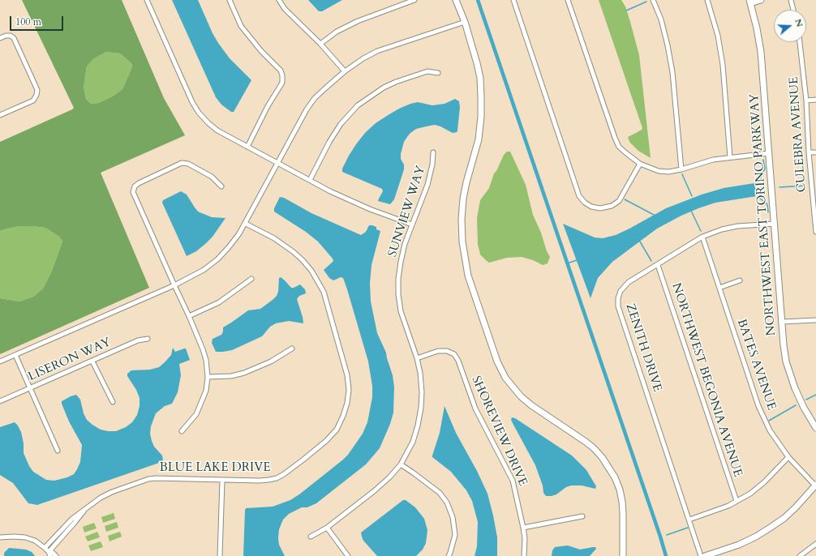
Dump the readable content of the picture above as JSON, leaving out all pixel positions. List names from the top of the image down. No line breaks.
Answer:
{"streets":{"street":["CULEBRA AVENUE","SUNVIEW WAY","NORTHWEST EAST TORINO PARKWAY","ZENITH DRIVE","LISERON WAY","BATES AVENUE","NORTHWEST BEGONIA AVENUE","SHOREVIEW DRIVE","BLUE LAKE DRIVE"]},"crossings":[["SUNVIEW WAY","SHOREVIEW DRIVE"],["NORTHWEST EAST TORINO PARKWAY","ZENITH DRIVE"],["ZENITH DRIVE","BATES AVENUE"],["ZENITH DRIVE","NORTHWEST BEGONIA AVENUE"]],"scale_bar":"100 m","north":"right"}
